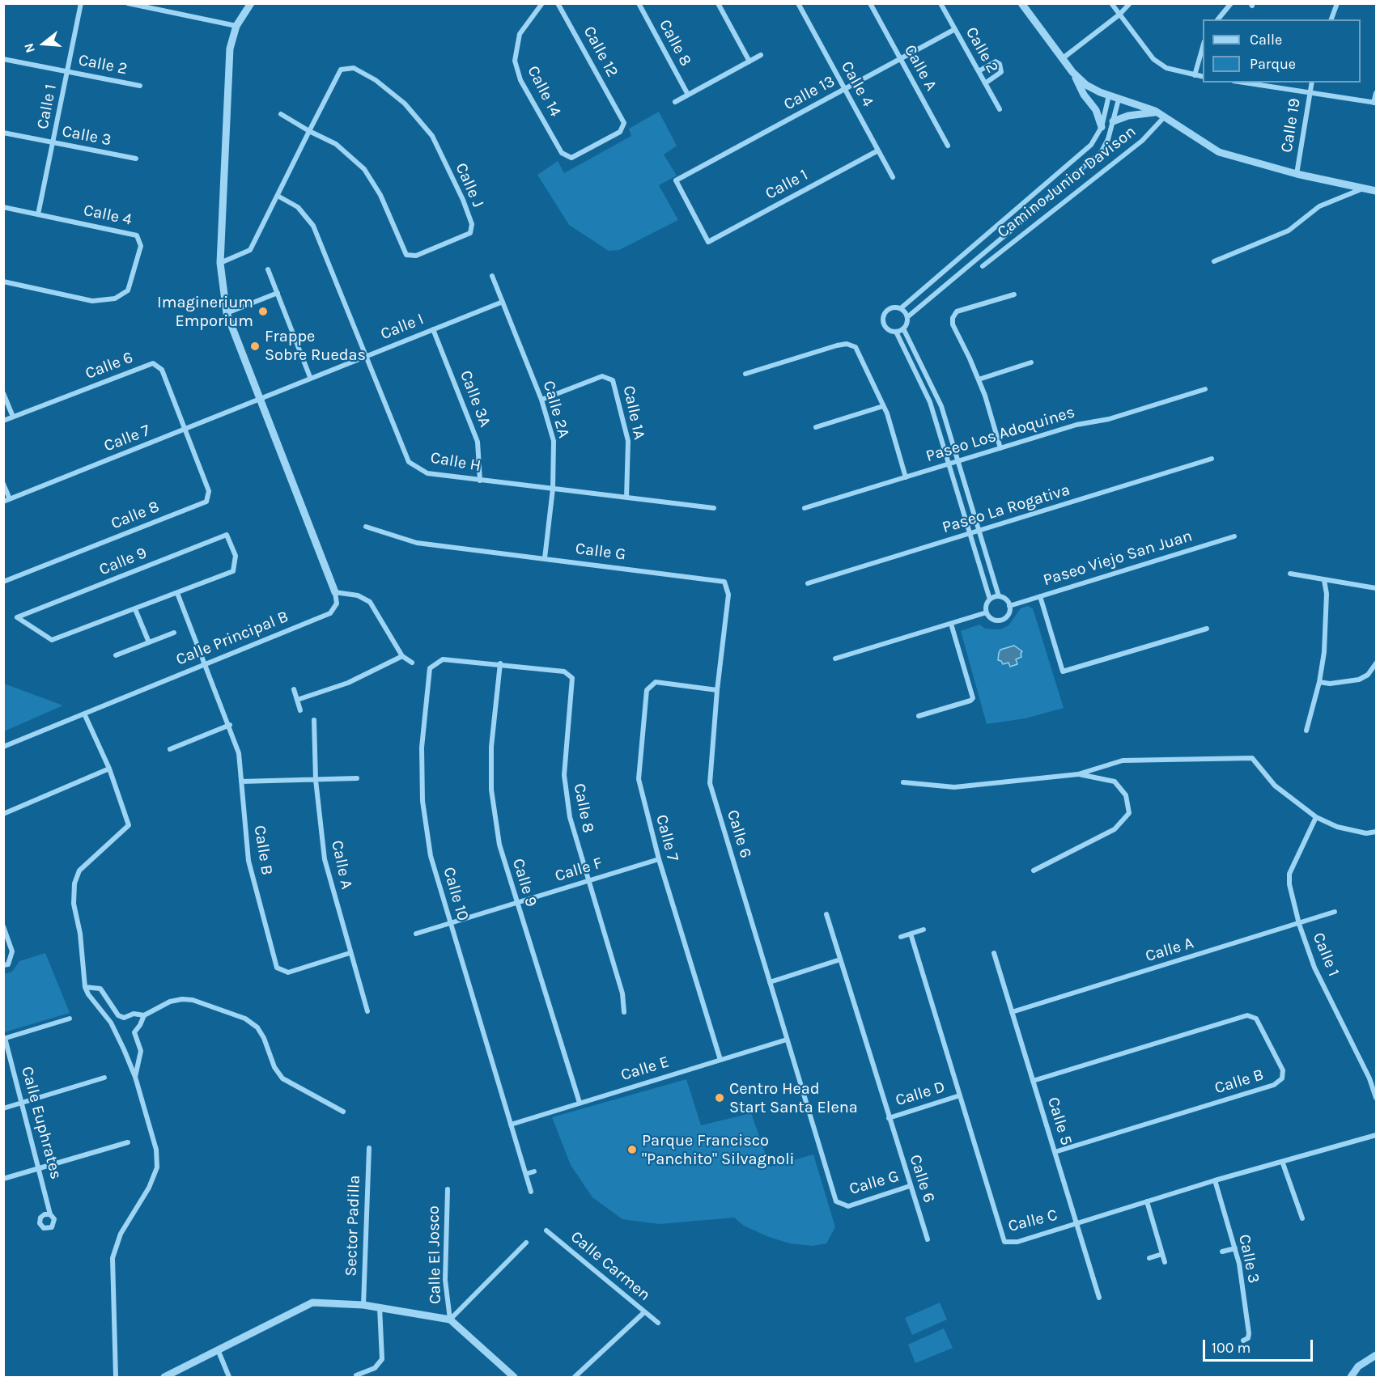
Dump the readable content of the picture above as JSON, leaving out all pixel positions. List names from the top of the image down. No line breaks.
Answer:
{"streets":{"street":["Calle 8","Calle 2","Calle 12","Calle A","Calle 4","Calle 14","Calle 13","Calle 1","Calle 19","Calle 3","Camino Junior Davison","Calle J","Calle I","Calle 6","Calle 3A","Calle 2A","Calle 1A","Paseo Los Adoquines","Calle 7","Calle H","Paseo La Rogativa","Calle G","Paseo Viejo San Juan","Calle 9","Calle Principal B","Calle B","Calle F","Calle 10","Calle E","Calle D","Calle 5","Calle Euphrates","Calle C","Sector Padilla","Calle El Josco","Calle Carmen"]},"crossings":[["Calle 8","Calle 6"],["Calle 8","Calle 7"],["Calle 8","Calle 9"],["Calle 8","Calle F"],["Calle 8","Calle 10"],["Calle 2","Calle 13"],["Calle 2","Calle 1"],["Calle 12","Calle 14"],["Calle A","Calle 13"],["Calle A","Calle 1"],["Calle A","Calle B"],["Calle A","Calle 5"],["Calle 4","Calle 13"],["Calle 4","Calle 1"],["Calle 13","Calle 1"],["Calle 1","Calle 3"],["Calle 3","Calle C"],["Calle J","Calle H"],["Calle I","Calle 3A"],["Calle I","Calle 2A"],["Calle I","Calle 7"],["Calle I","Calle H"],["Calle 6","Calle 7"],["Calle 6","Calle G"],["Calle 6","Calle E"],["Calle 6","Calle D"],["Calle 3A","Calle H"],["Calle 2A","Calle 1A"],["Calle 2A","Calle H"],["Calle 2A","Calle G"],["Calle 1A","Calle H"],["Calle 7","Calle G"],["Calle 7","Calle F"],["Calle 7","Calle E"],["Calle 9","Calle F"],["Calle 9","Calle 10"],["Calle 9","Calle E"],["Calle Principal B","Calle B"],["Calle B","Calle 5"],["Calle F","Calle 10"],["Calle 10","Calle E"],["Calle D","Calle C"],["Calle 5","Calle C"]],"places":["Imaginerium Emporium","Frappe Sobre Ruedas","Centro Head Start Santa Elena","Parque Francisco \"Panchito\" Silvagnoli"],"legend":["Calle","Parque"],"scale_bar":"100 m","north":"left"}
